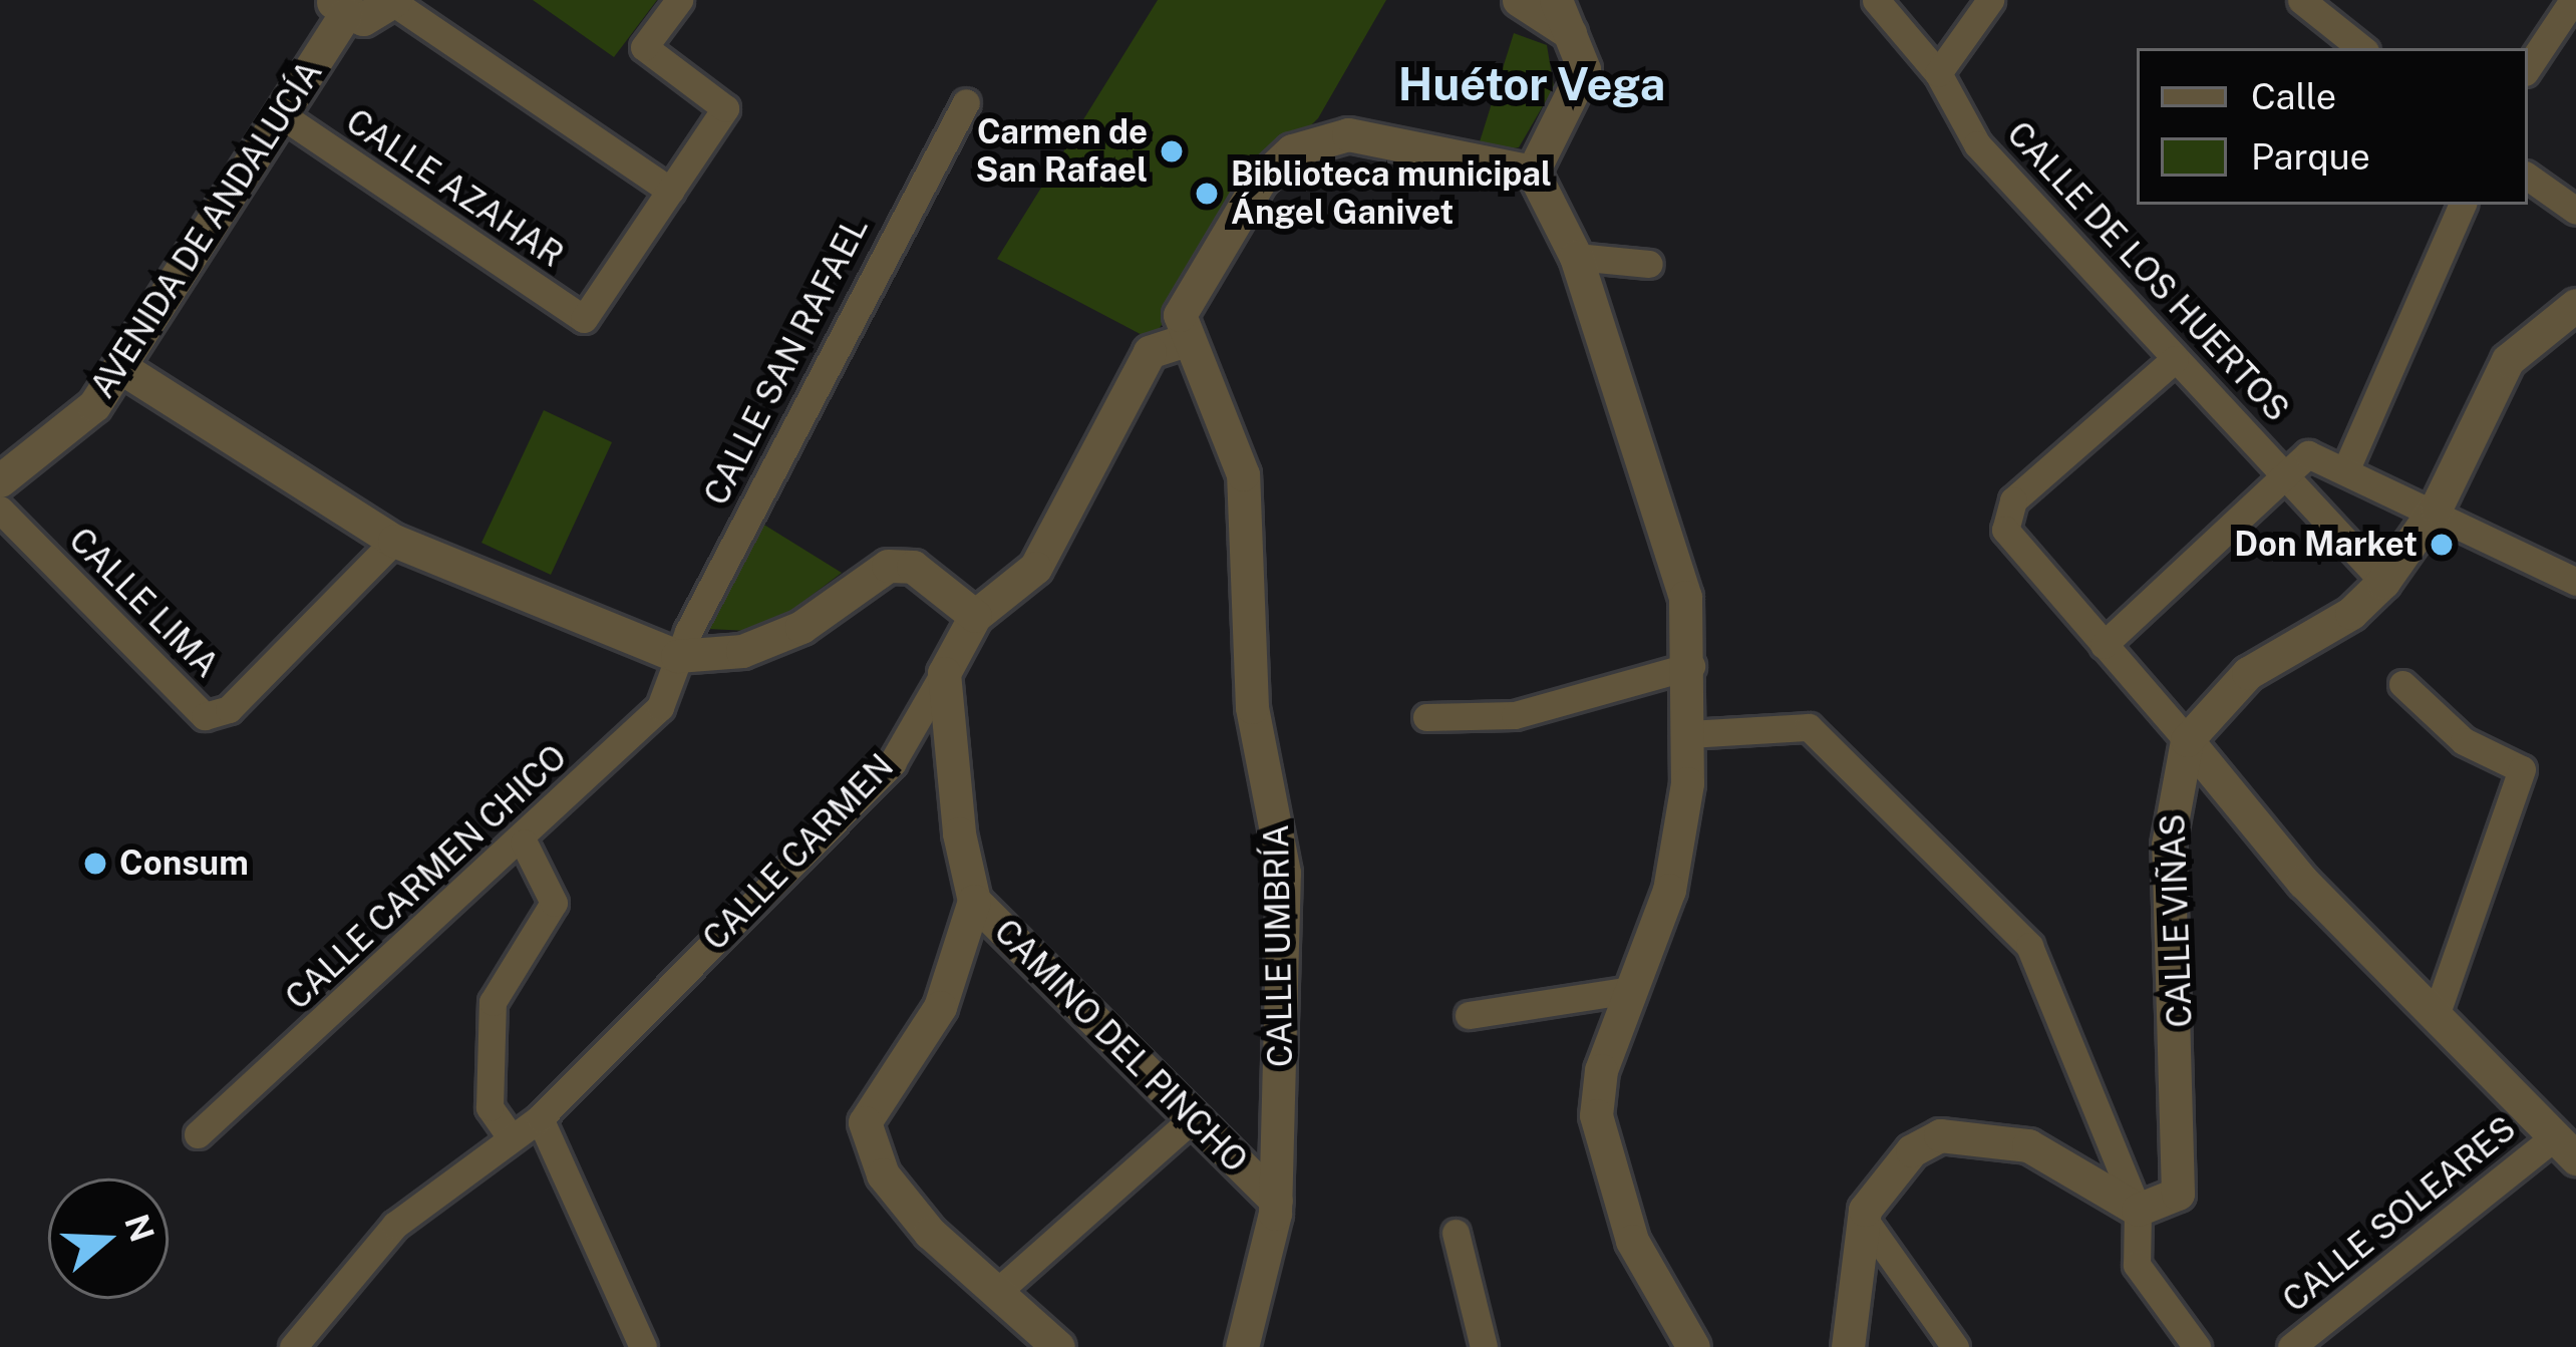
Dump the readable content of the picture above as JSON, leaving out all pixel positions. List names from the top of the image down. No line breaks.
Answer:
{"streets":{"street":["CALLE AZAHAR","AVENIDA DE ANDALUCÍA","CALLE DE LOS HUERTOS","CALLE SAN RAFAEL","CALLE LIMA","CALLE CARMEN","CALLE CARMEN CHICO","CALLE VIÑAS","CALLE UMBRÍA","CAMINO DEL PINCHO","CALLE SOLEARES"]},"crossings":[["CALLE AZAHAR","AVENIDA DE ANDALUCÍA"],["CALLE SAN RAFAEL","CALLE CARMEN CHICO"],["CALLE CARMEN","CALLE UMBRÍA"],["CALLE CARMEN","CAMINO DEL PINCHO"],["CALLE UMBRÍA","CAMINO DEL PINCHO"]],"districts":["Huétor Vega"],"places":["Carmen de San Rafael","Biblioteca municipal Ángel Ganivet","Don Market","Consum"],"legend":["Calle","Parque"],"north":"right"}
